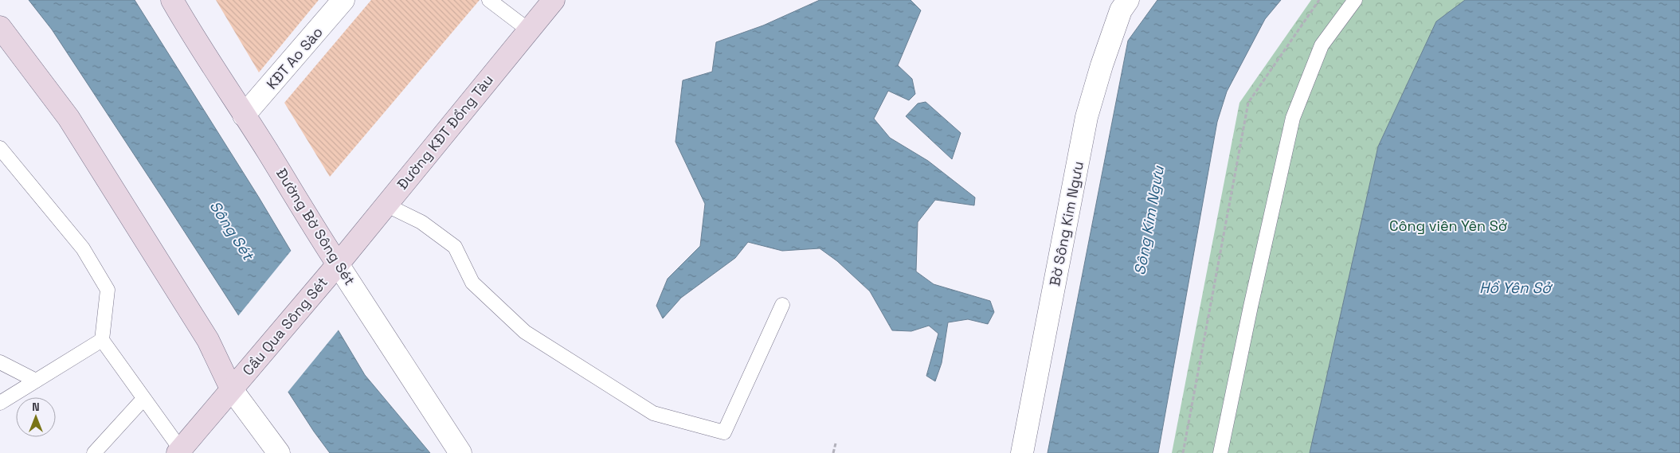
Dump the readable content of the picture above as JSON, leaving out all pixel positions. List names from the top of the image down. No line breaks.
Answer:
{"streets":{"street":["KĐT Ao Sào","Đường KĐT Đồng Tàu","Bờ Sông Kim Ngưu","Đường Bờ Sông Sét","Cầu Qua Sông Sét"]},"crossings":[["KĐT Ao Sào","Đường Bờ Sông Sét"],["Đường KĐT Đồng Tàu","Đường Bờ Sông Sét"],["Đường KĐT Đồng Tàu","Cầu Qua Sông Sét"],["Đường Bờ Sông Sét","Cầu Qua Sông Sét"]],"water":["Sông Kim Ngưu","Sông Sét","Hồ Yên Sở"],"parks":["Công viên Yên Sở"],"north":"top"}
